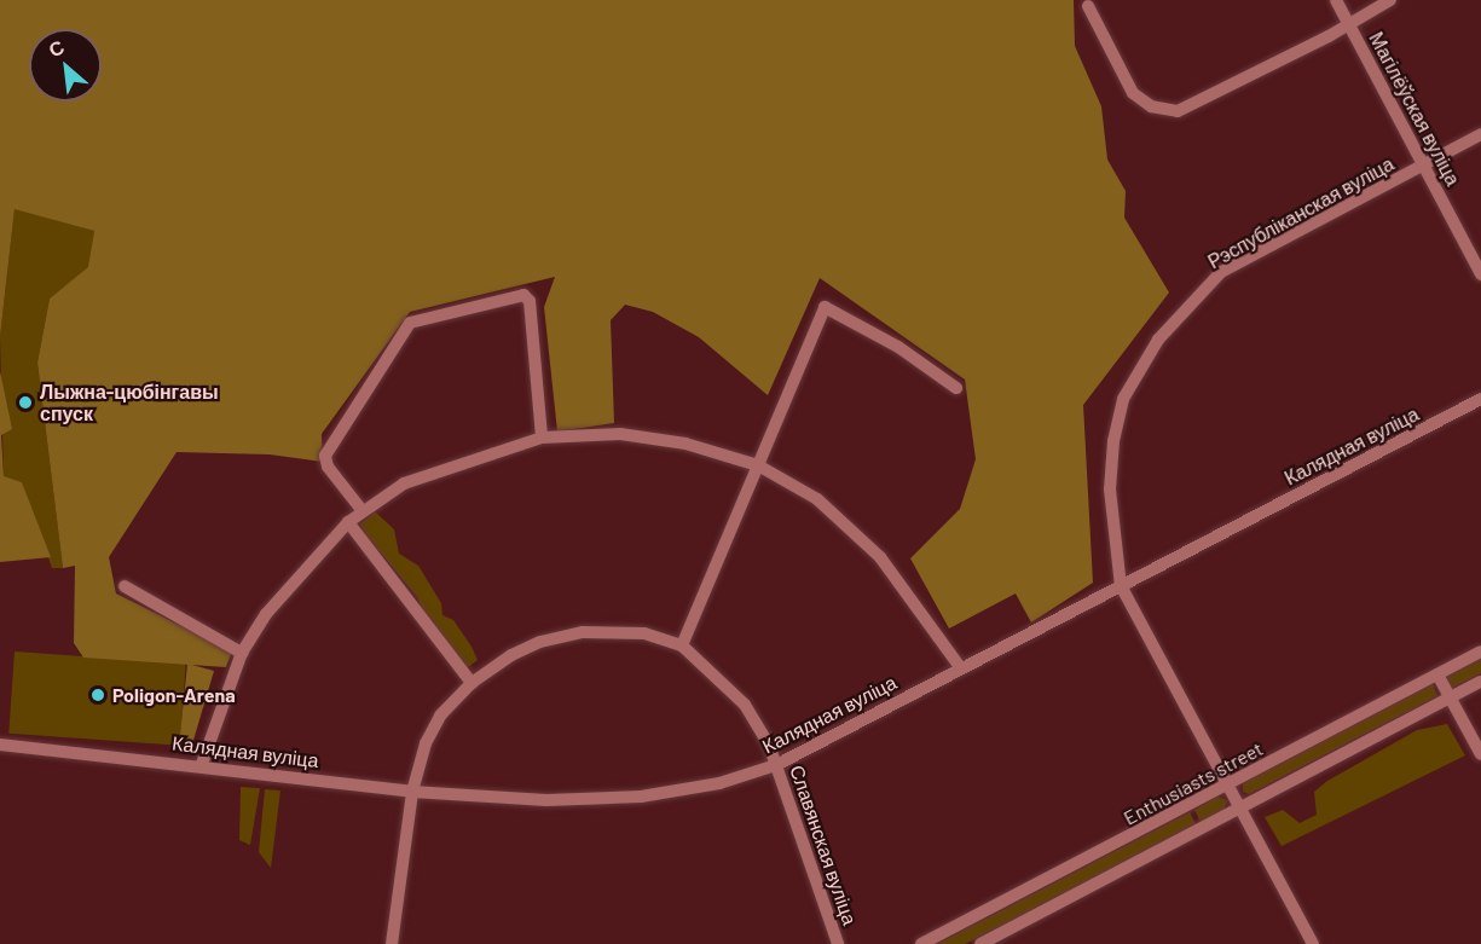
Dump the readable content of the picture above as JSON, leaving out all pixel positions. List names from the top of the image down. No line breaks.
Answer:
{"streets":{"street":["Магілёўская вуліца","Рэспубліканская вуліца","Калядная вуліца","Enthusiasts street","Славянская вуліца"]},"crossings":[["Магілёўская вуліца","Рэспубліканская вуліца"],["Рэспубліканская вуліца","Калядная вуліца"],["Рэспубліканская вуліца","Enthusiasts street"],["Калядная вуліца","Славянская вуліца"]],"places":["Лыжна-цюбінгавы спуск","Poligon-Arena"],"north":"top left"}
